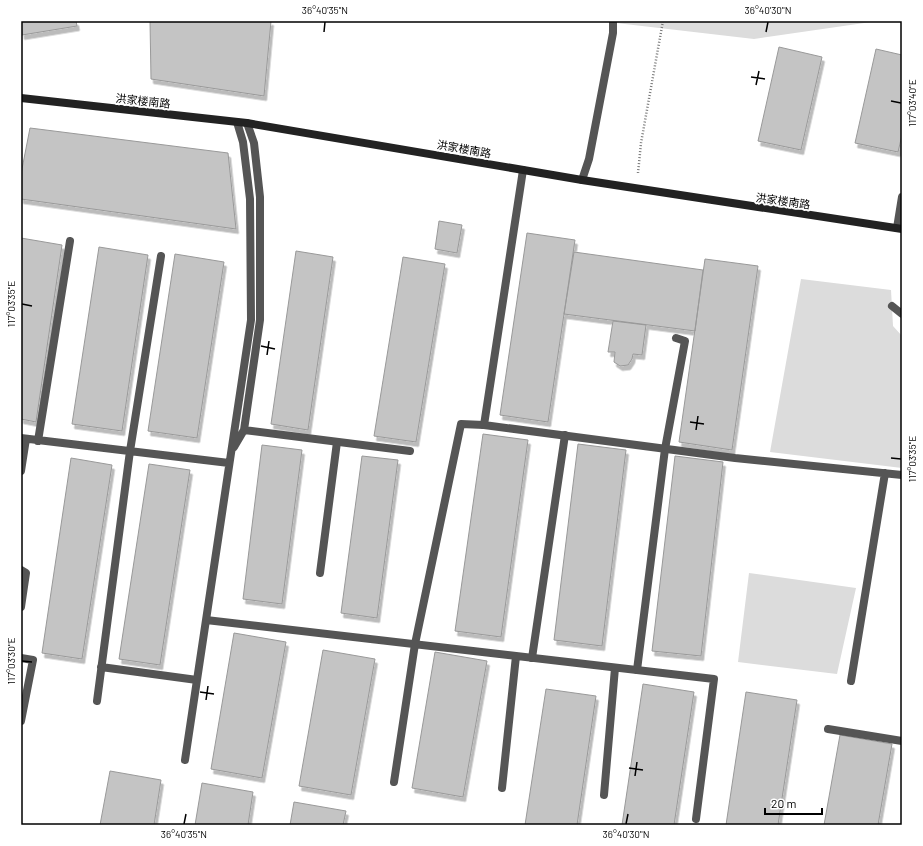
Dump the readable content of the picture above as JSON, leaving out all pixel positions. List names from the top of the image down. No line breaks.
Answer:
{"streets":{"street":["洪家楼南路"]},"scale_bar":"20 m","coordinates":["36°40'35\"N","36°40'30\"N","117°03'40\"E","117°03'35\"E","117°03'30\"E"]}
